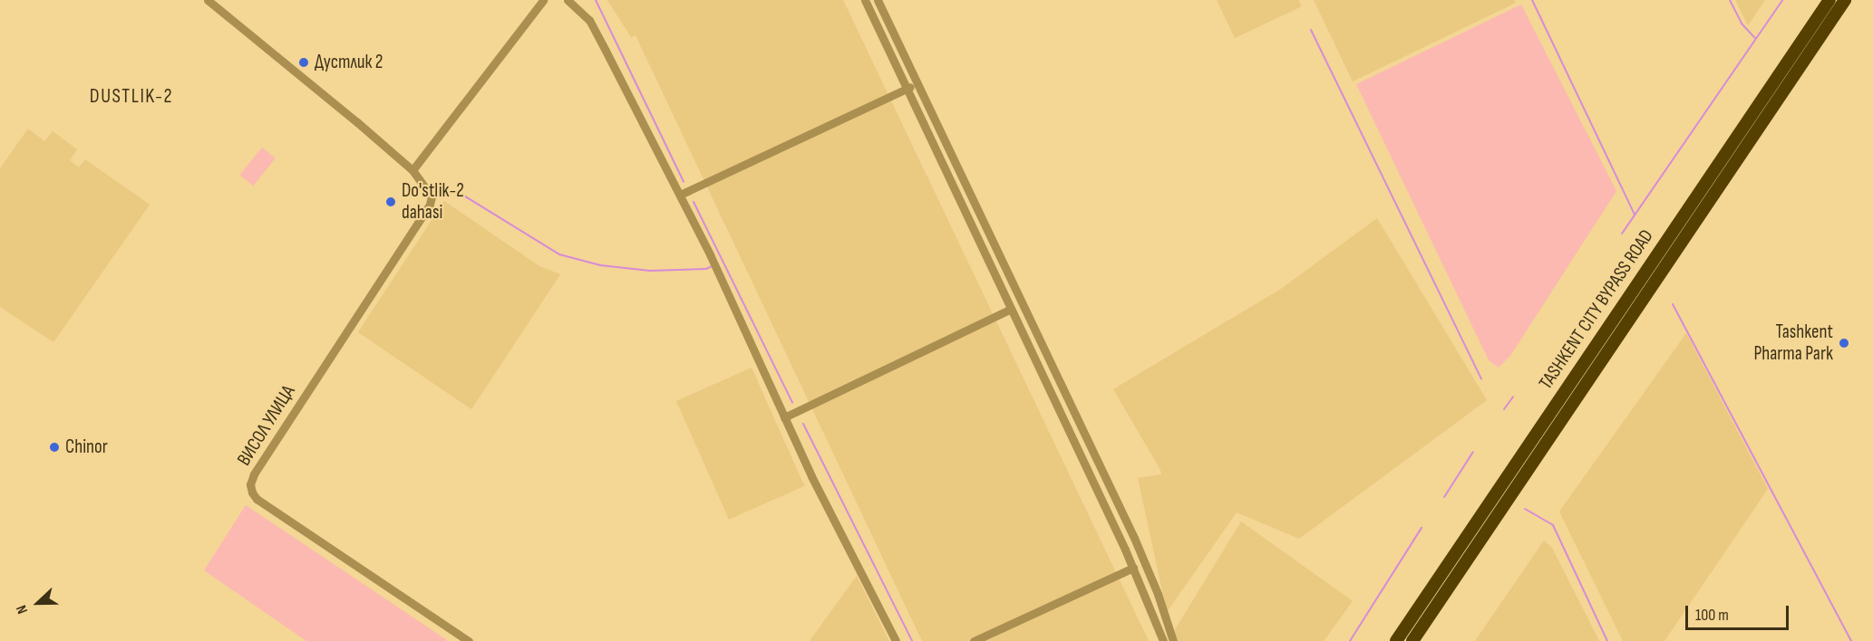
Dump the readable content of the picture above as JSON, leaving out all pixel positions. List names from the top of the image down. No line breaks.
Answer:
{"streets":{"highway":["TASHKENT CITY BYPASS ROAD"],"street":["ВИСОЛ УЛИЦА"]},"districts":["DUSTLIK-2"],"places":["Дустлик 2","Do'stlik-2 dahasi","Tashkent Pharma Park","Chinor"],"scale_bar":"100 m","north":"left"}
